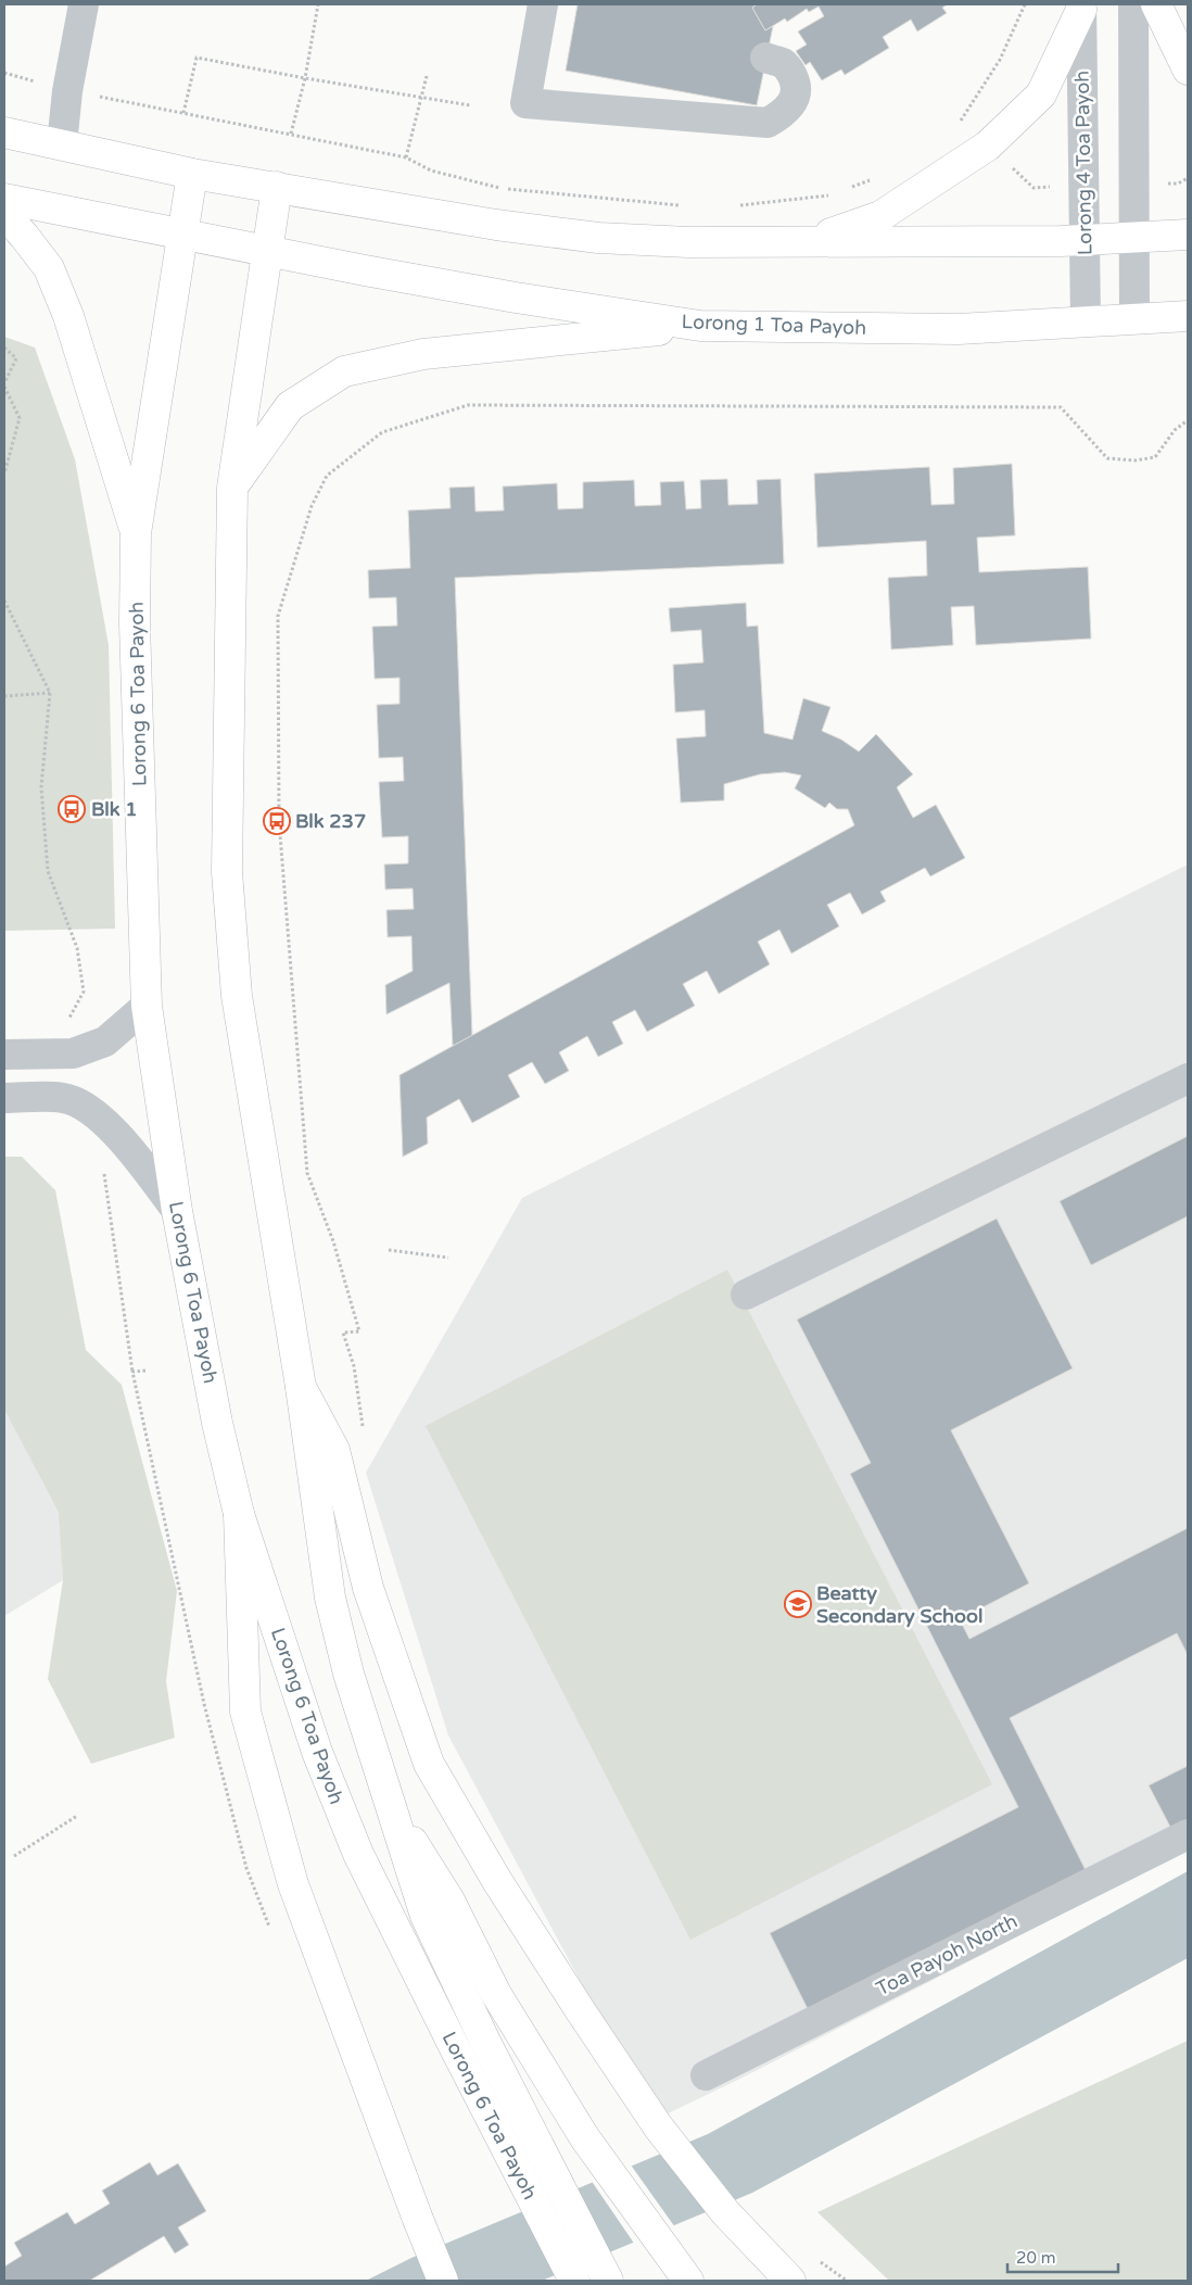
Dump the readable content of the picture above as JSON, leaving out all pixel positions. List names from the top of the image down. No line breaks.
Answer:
{"streets":{"main road":["Lorong 1 Toa Payoh","Lorong 6 Toa Payoh"],"street":["Lorong 4 Toa Payoh","Toa Payoh North"]},"crossings":[["Lorong 4 Toa Payoh","Lorong 1 Toa Payoh"]],"places":{"bus stop":["Blk 1","Blk 237"],"school or university":["Beatty Secondary School"]},"scale_bar":"20 m"}
